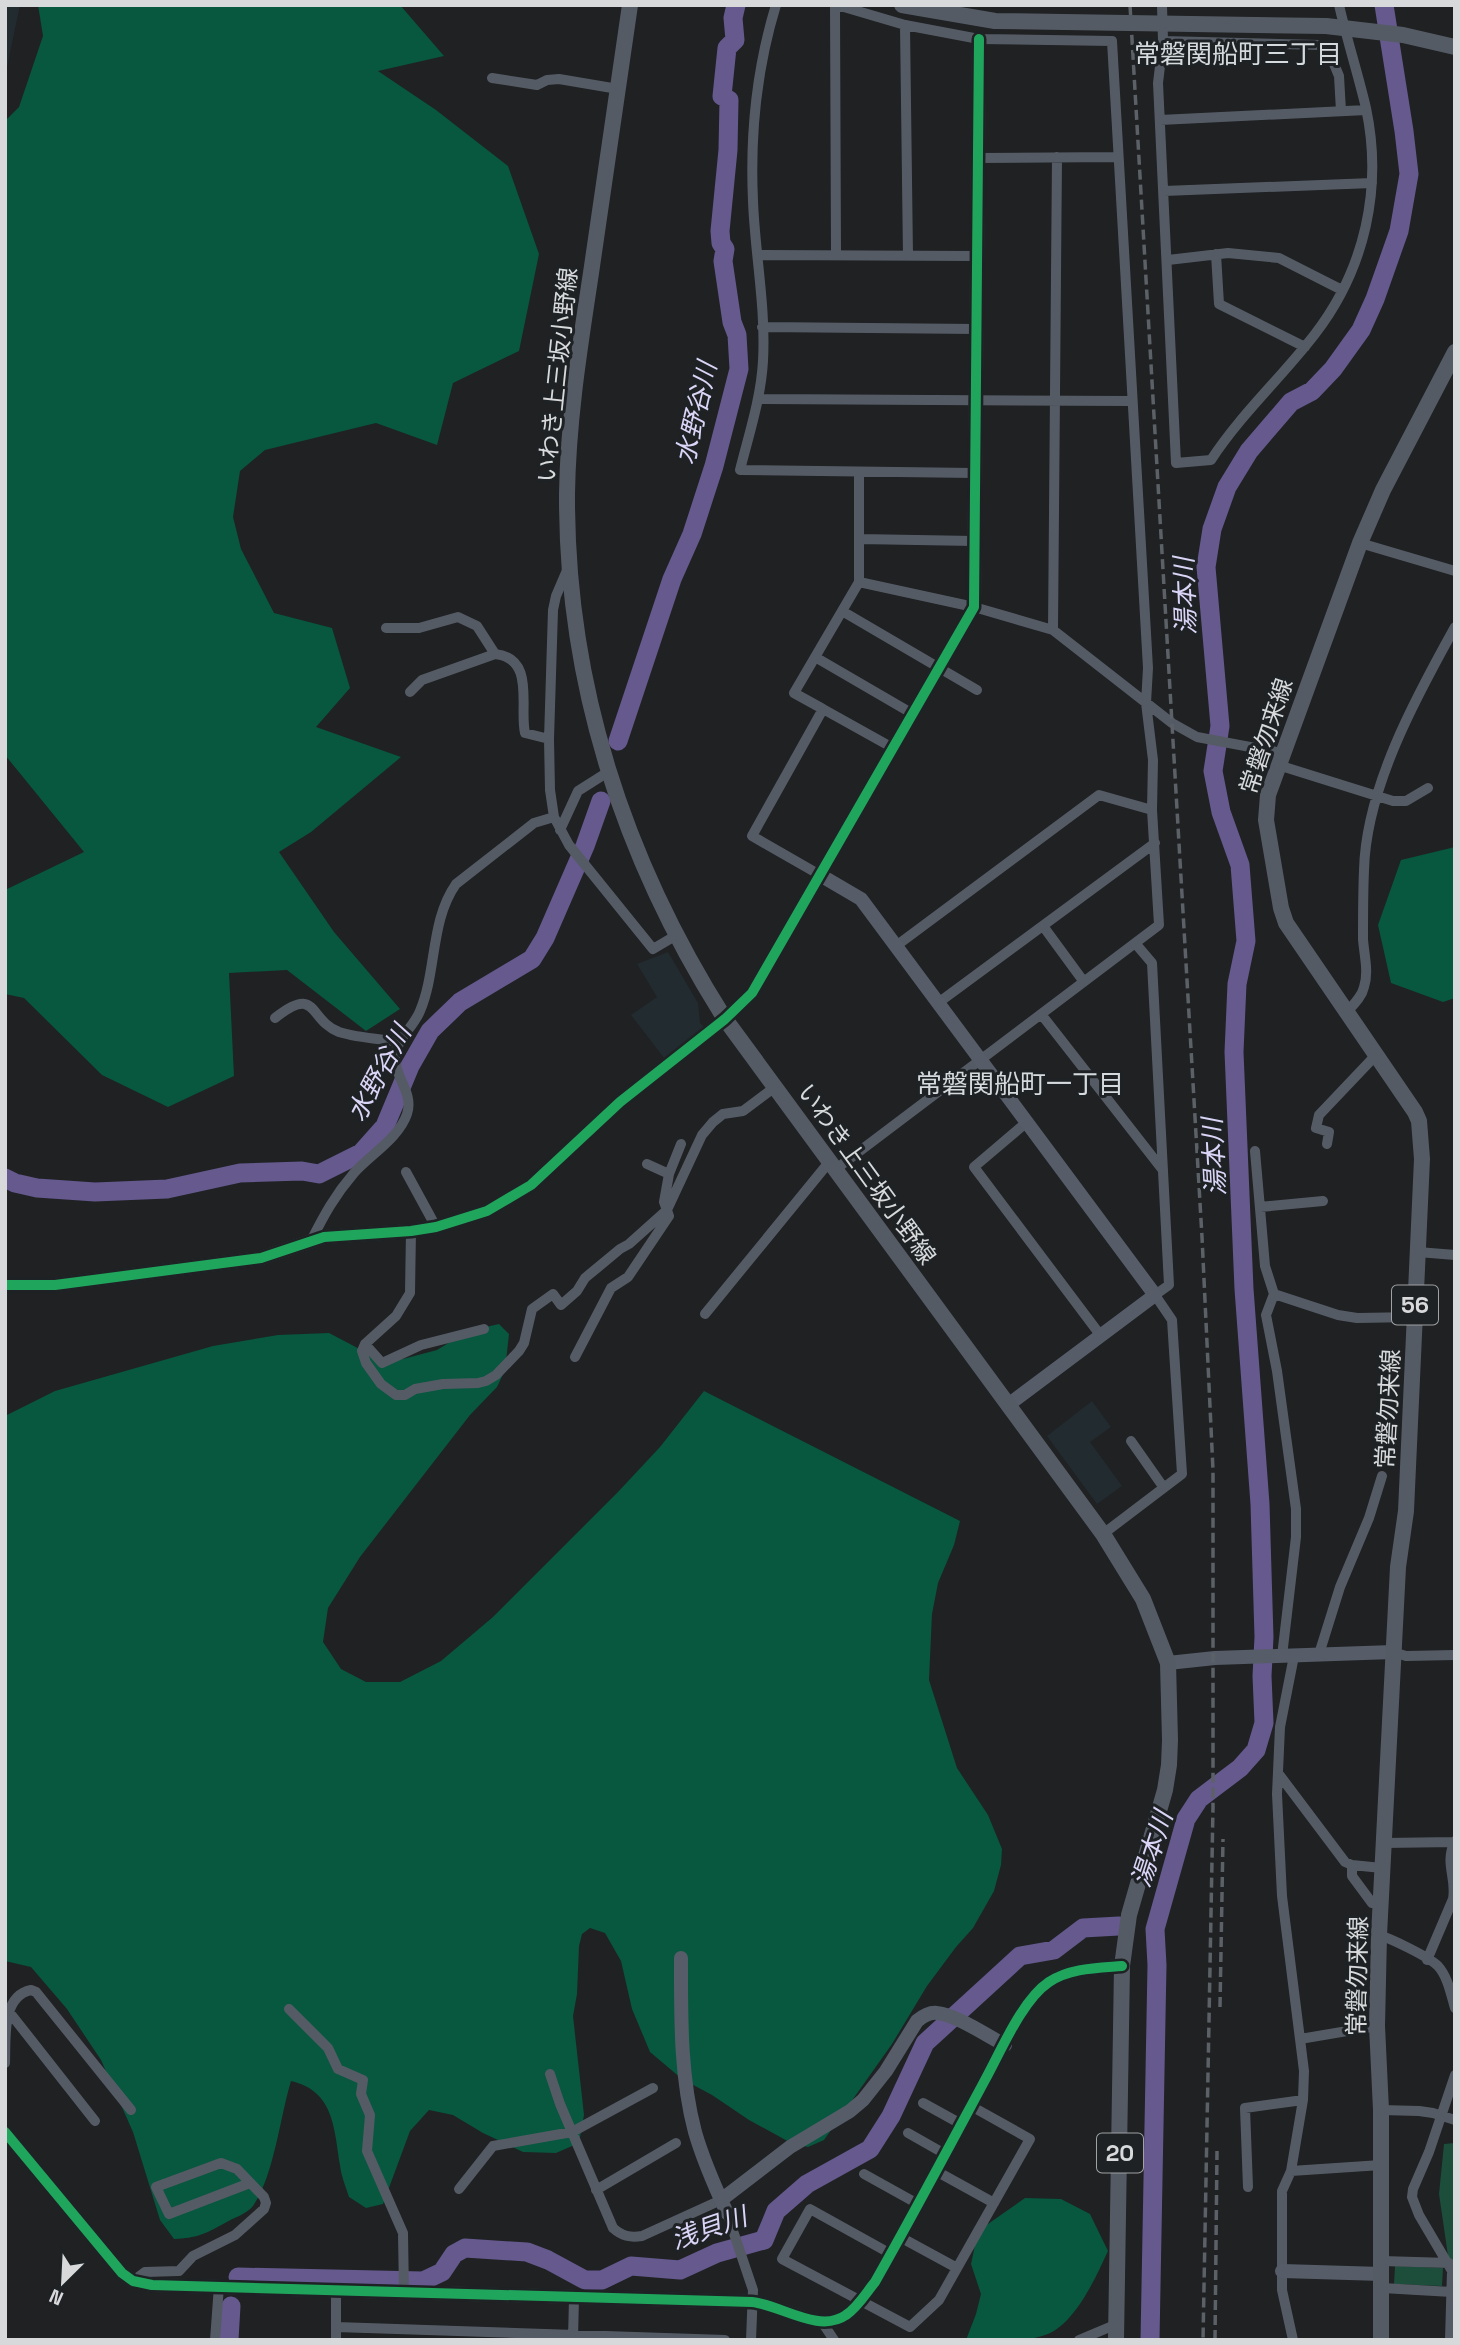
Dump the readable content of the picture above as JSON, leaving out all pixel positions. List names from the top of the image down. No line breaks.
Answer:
{"streets":{"main road":["いわき上三坂小野線","常磐勿来線","56","20"]},"districts":["常磐関船町三丁目","常磐関船町一丁目"],"water":["水野谷川","湯本川","浅貝川"],"north":"bottom left"}
